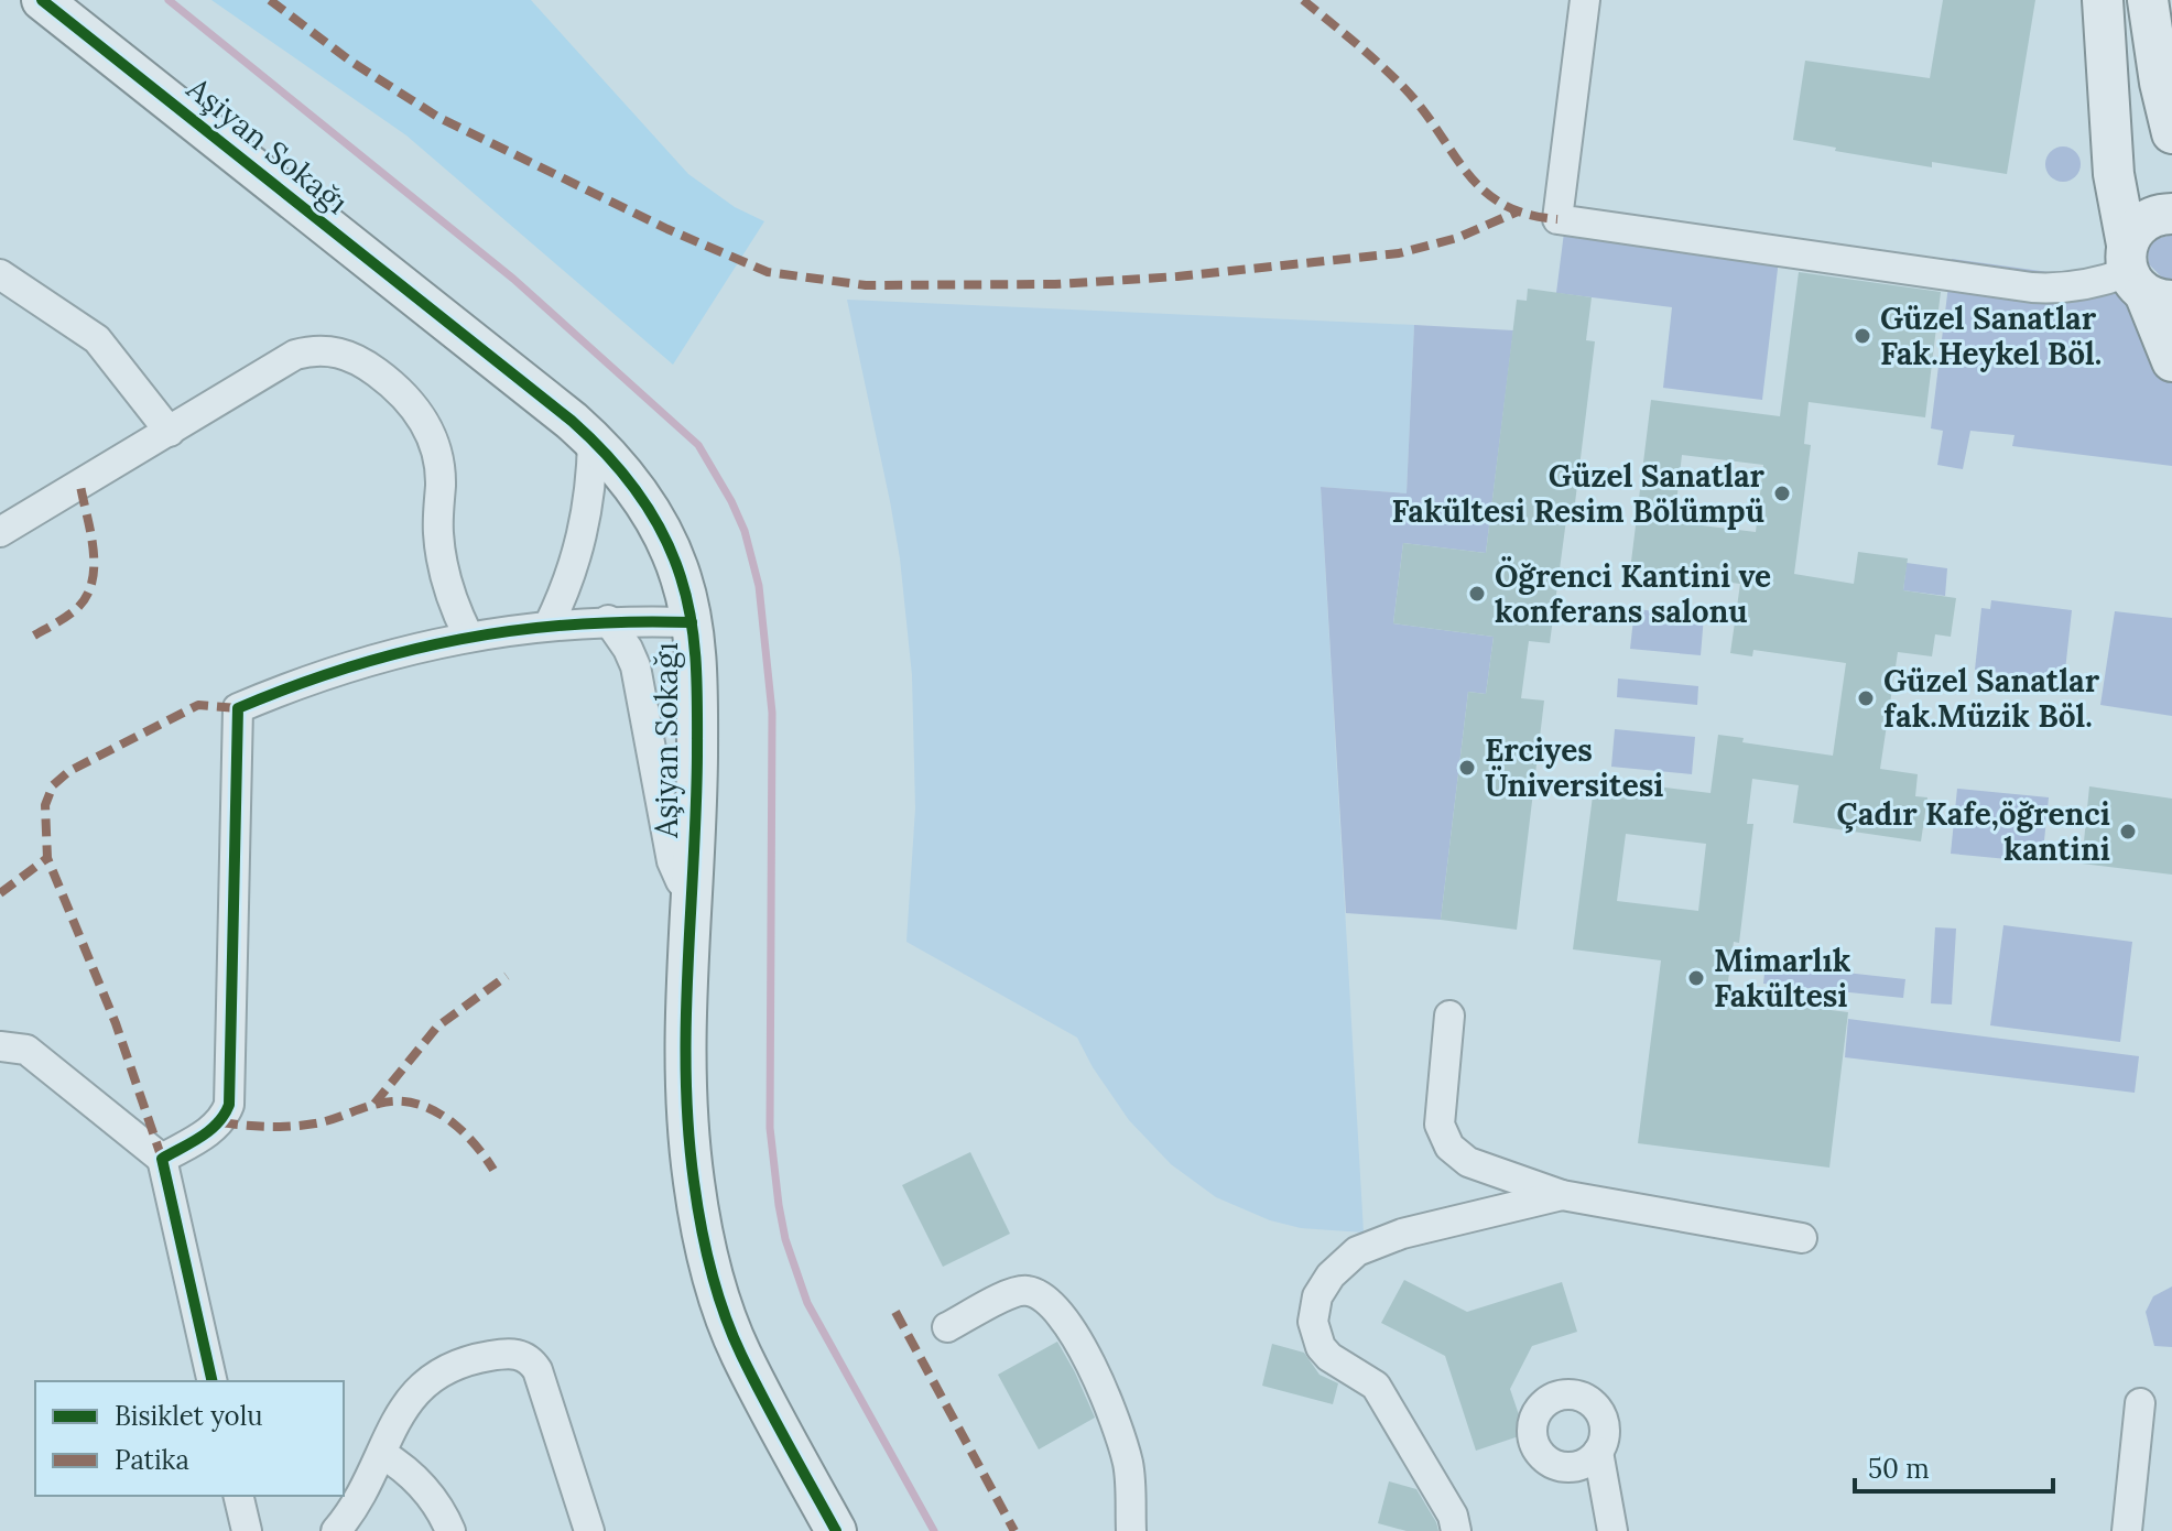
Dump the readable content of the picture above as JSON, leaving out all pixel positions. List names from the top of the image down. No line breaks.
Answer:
{"streets":{"street":["Aşiyan Sokağı"]},"places":["Güzel Sanatlar Fak.Heykel Böl.","Güzel Sanatlar Fakültesi Resim Bölümpü","Öğrenci Kantini ve konferans salonu","Güzel Sanatlar fak.Müzik Böl.","Erciyes Üniversitesi","Çadır Kafe,öğrenci kantini","Mimarlık Fakültesi"],"legend":["Bisiklet yolu","Patika"],"scale_bar":"50 m"}
